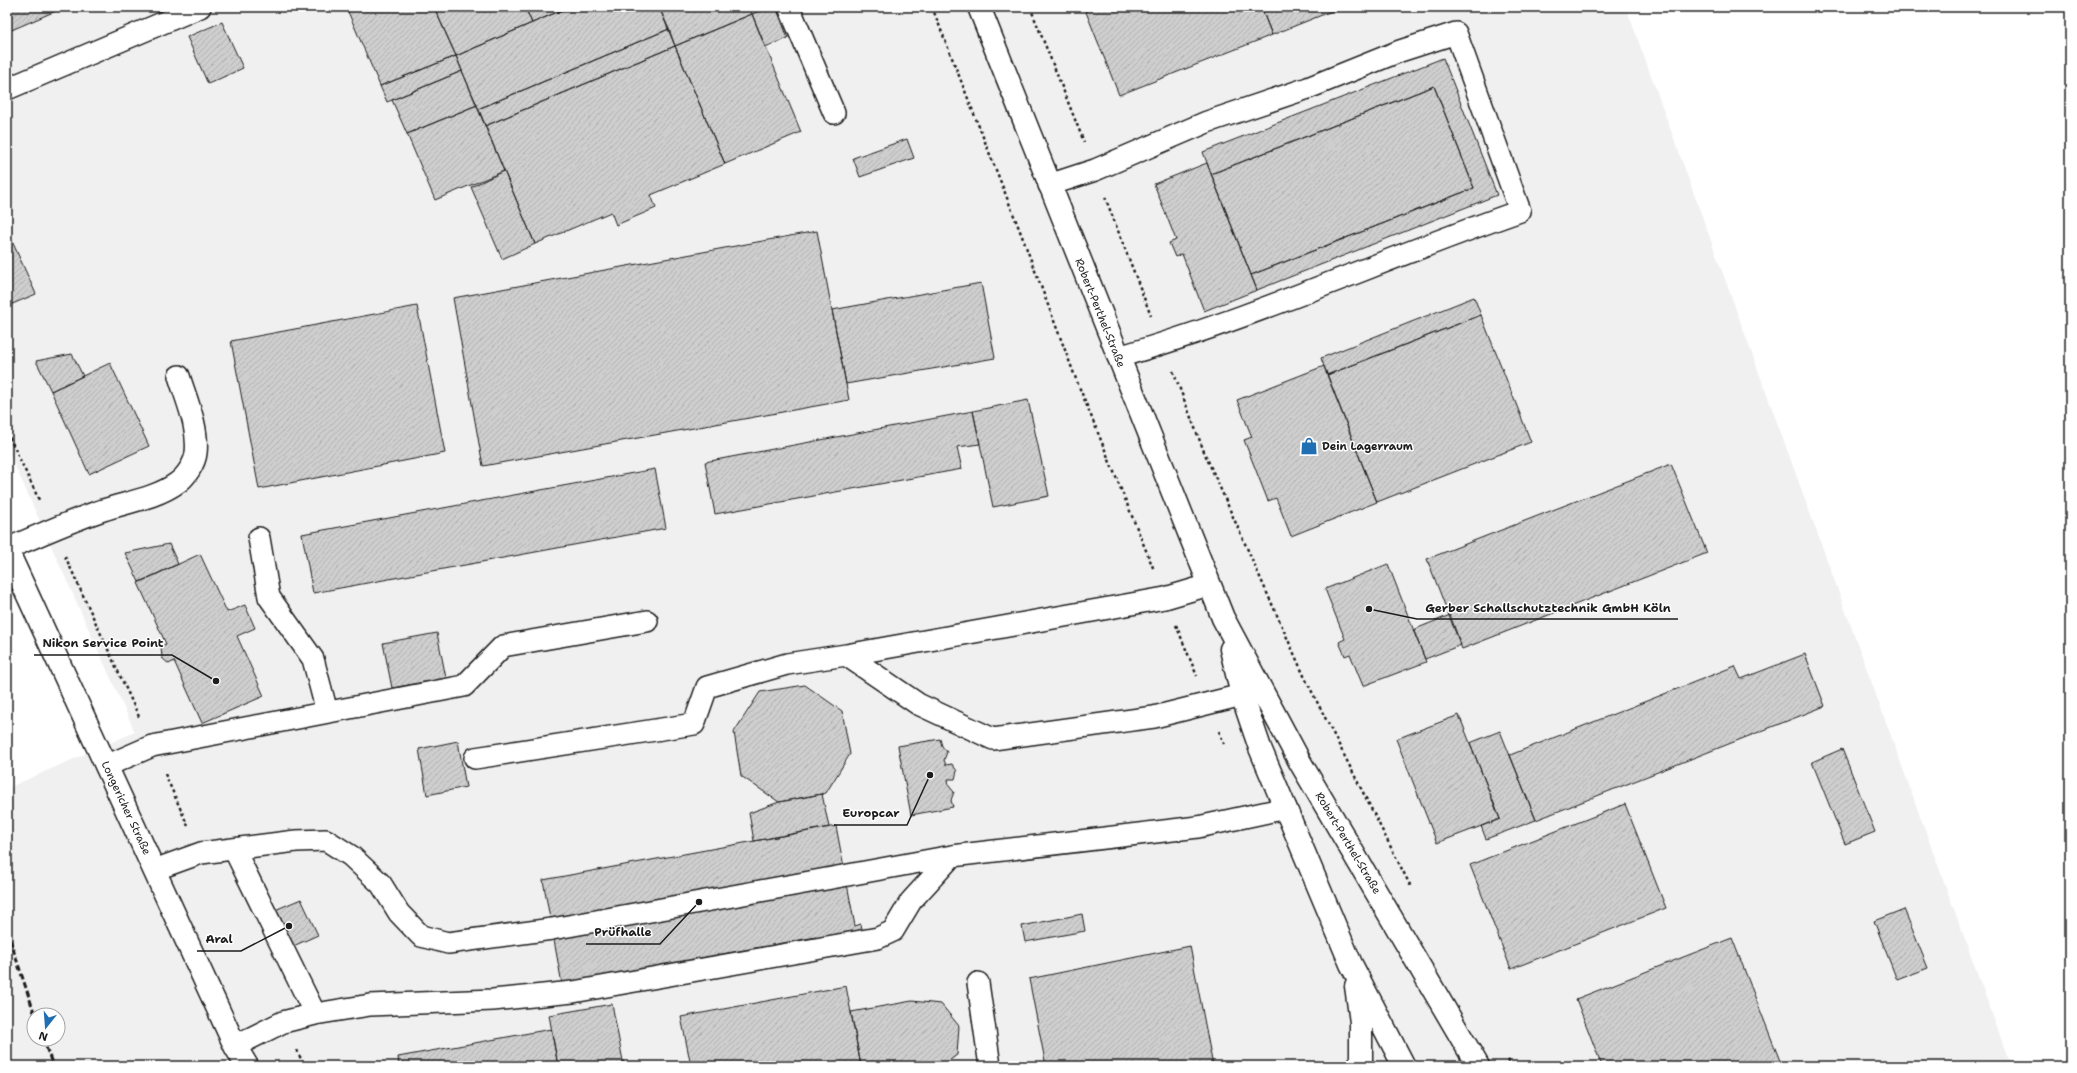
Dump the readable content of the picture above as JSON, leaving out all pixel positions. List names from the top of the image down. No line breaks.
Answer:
{"streets":{"street":["Robert-Perthel-Straße","Longericher Straße"]},"places":{"shop":["Dein Lagerraum"],"other":["Gerber Schallschutztechnik GmbH Köln","Nikon Service Point","Europcar","Prüfhalle","Aral"]},"north":"bottom"}
